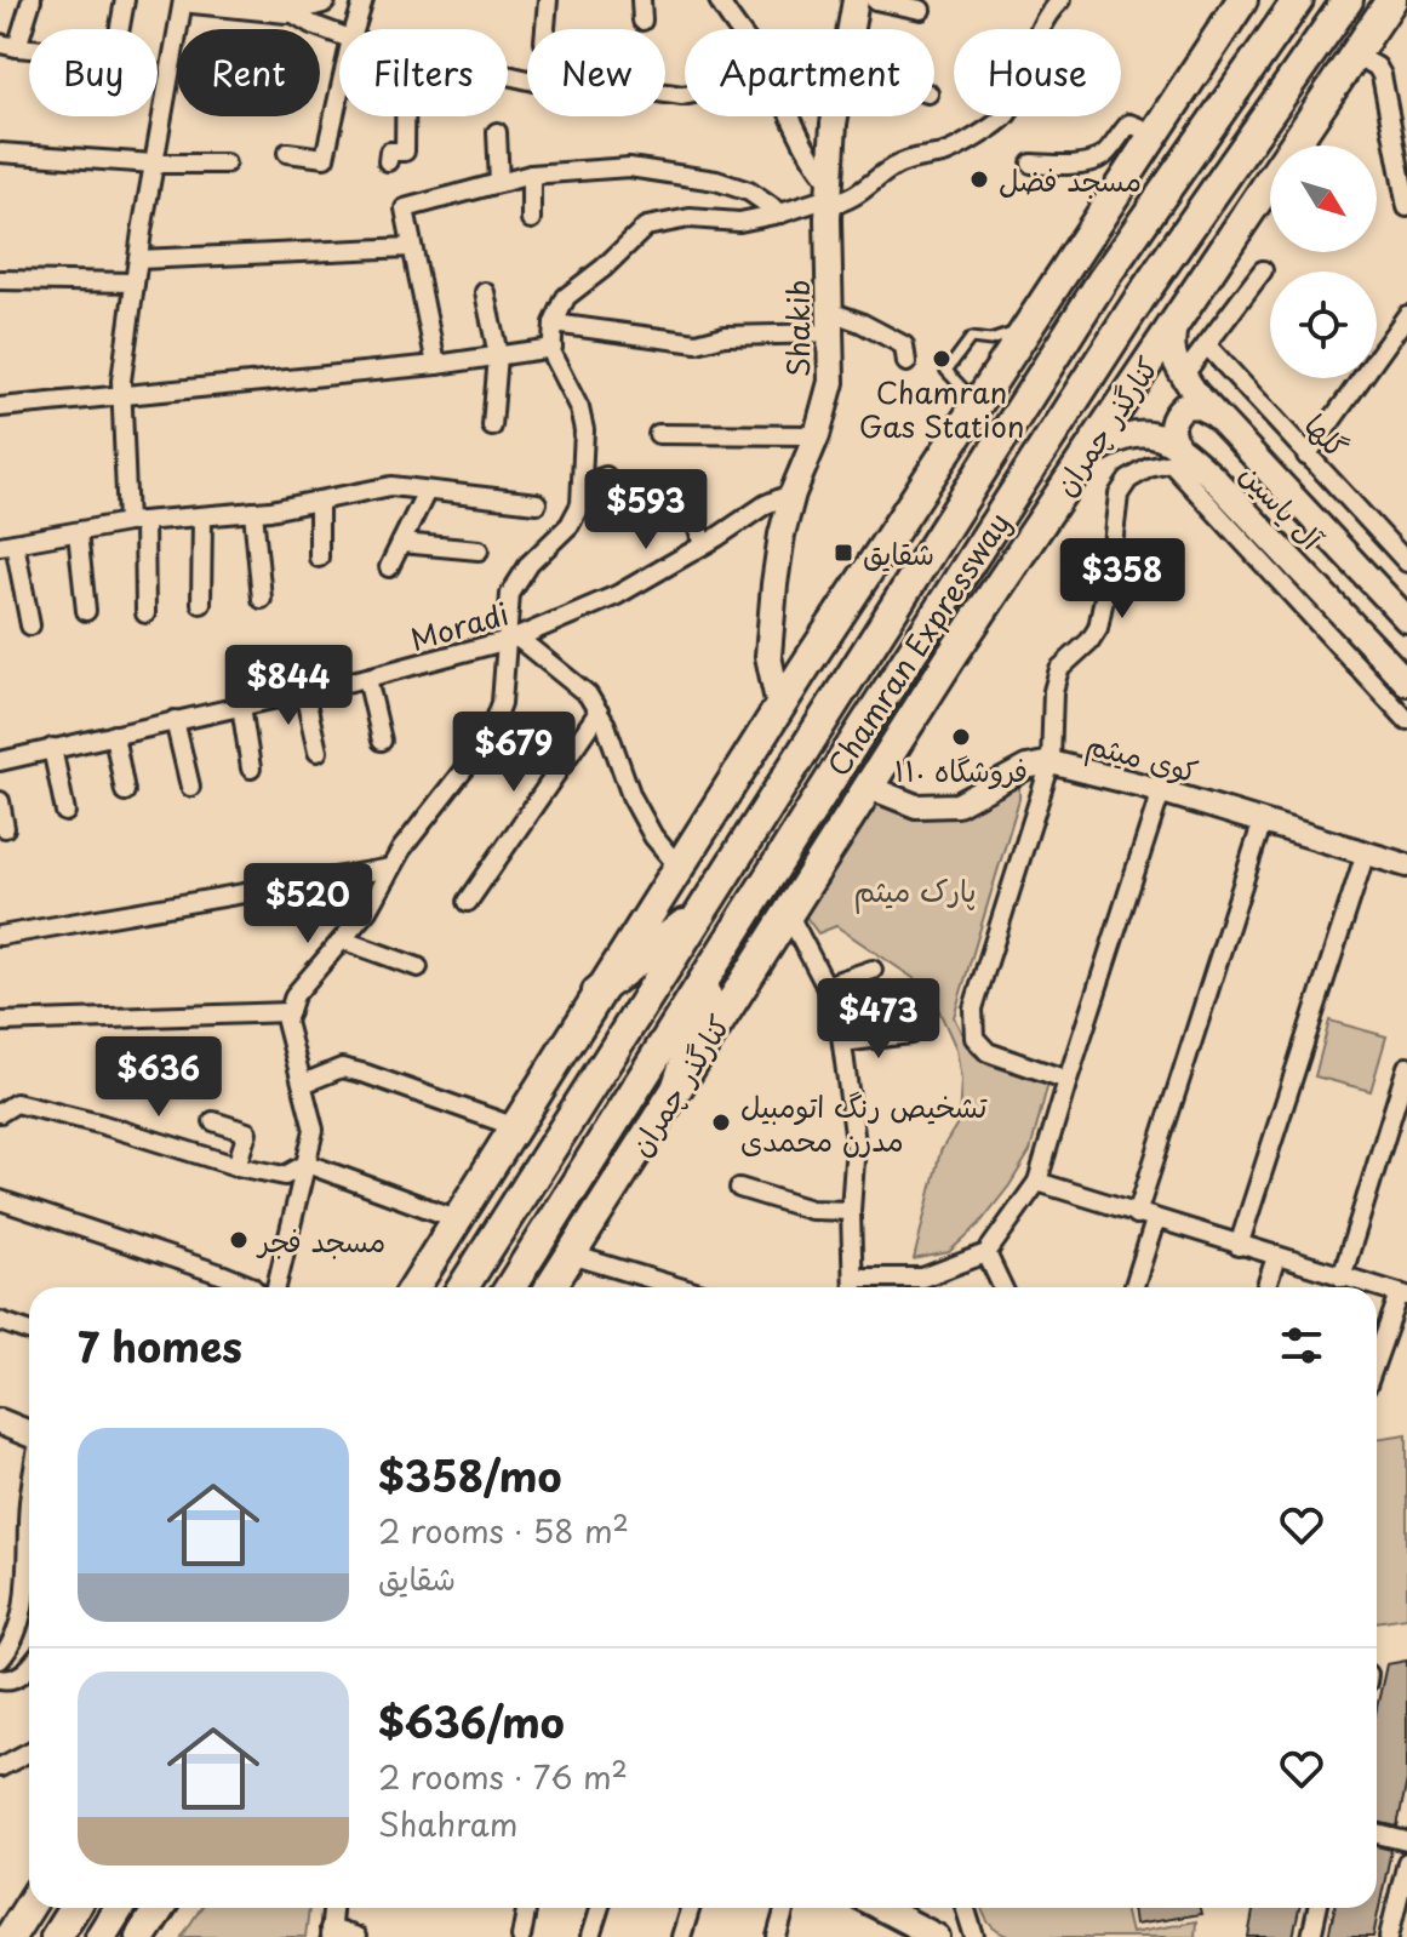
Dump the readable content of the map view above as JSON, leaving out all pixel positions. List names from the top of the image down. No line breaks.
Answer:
{"streets":{"main road":["Shakib","کنارگذر چمران","آل یاسین","Chamran Expressway"],"street":["گلها","Moradi","کوی میثم"]},"crossings":[["Shakib","Moradi"],["کنارگذر چمران","آل یاسین"],["کنارگذر چمران","کوی میثم"]],"parks":["پارک میثم"],"places":{"other":["مسجد فضل","Chamran Gas Station","فروشگاه ۱۱۰","تشخیص رنگ اتومبیل مدرن محمدی","مسجد فجر"],"transit":["شقایق"]},"north":"bottom right","page":{"chip":["Buy","Rent","Filters","New","Apartment","House"],"price":["$593","$358","$844","$679","$520","$473","$636"],"heading":"7 homes","list":[{"name":"$358/mo","note":"2 rooms · 58 m² · شقایق"},{"name":"$636/mo","note":"2 rooms · 76 m² · Shahram"}]}}
